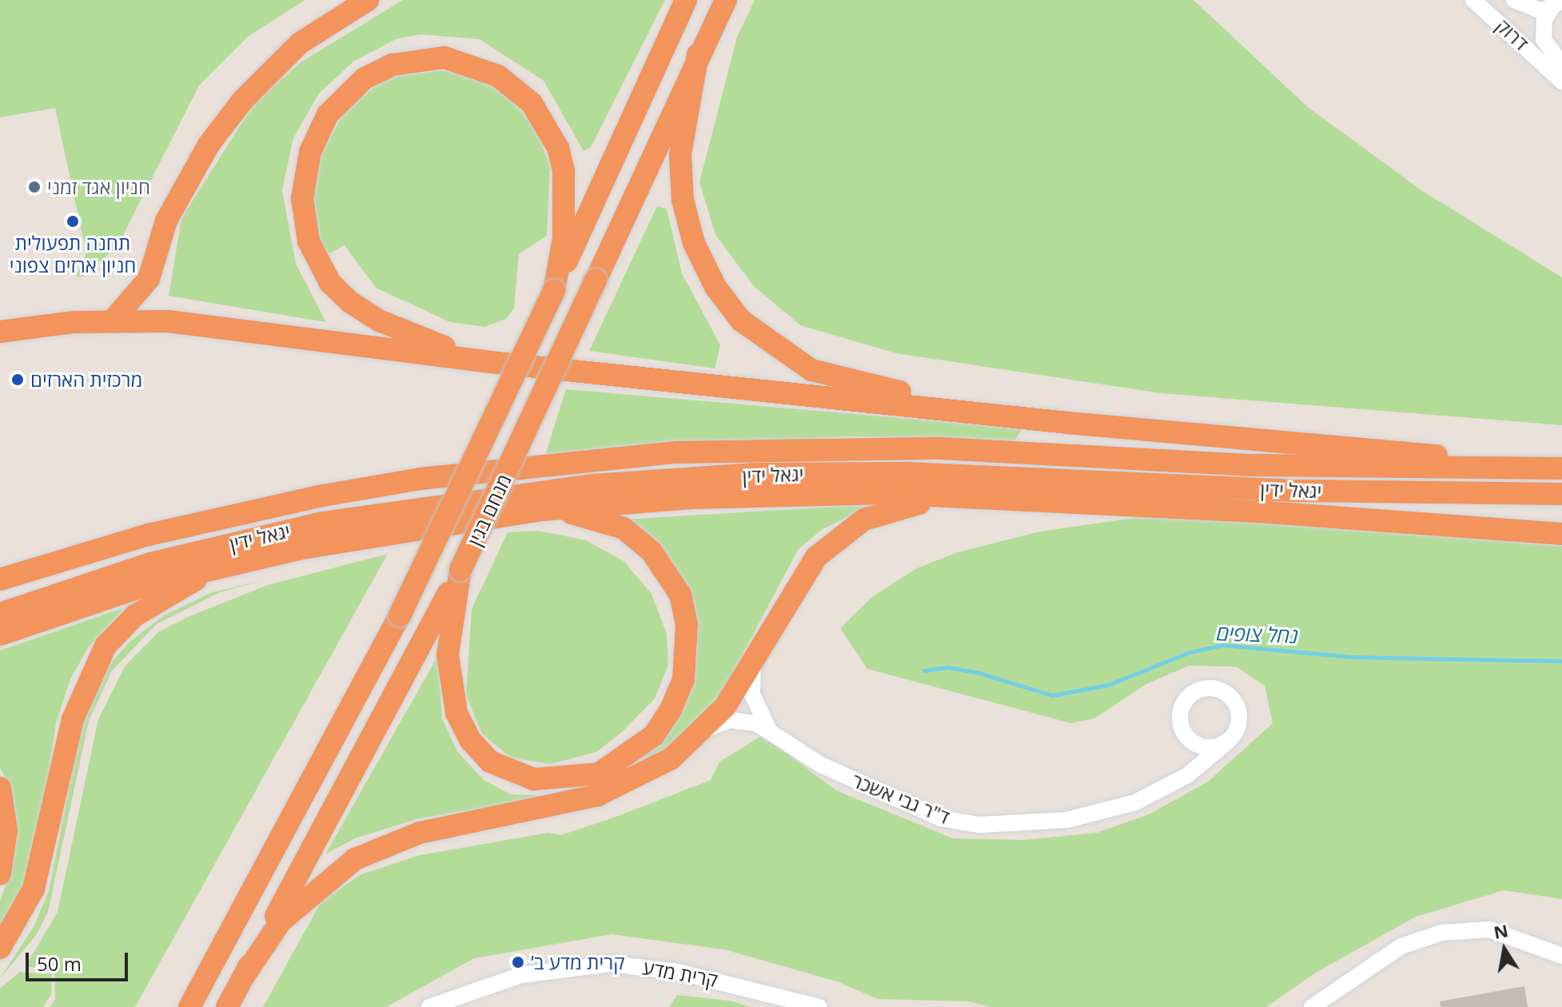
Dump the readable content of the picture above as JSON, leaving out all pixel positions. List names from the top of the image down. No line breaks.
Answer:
{"streets":{"highway":["יגאל ידין","מנחם בגין"],"street":["דרוק","ד\"ר גבי אשכר","קרית מדע"]},"water":["נחל צופים"],"places":["חניון אגד זמני","תחנה תפעולית חניון ארזים צפוני","מרכזית הארזים","קרית מדע ב׳"],"scale_bar":"50 m","north":"top"}
